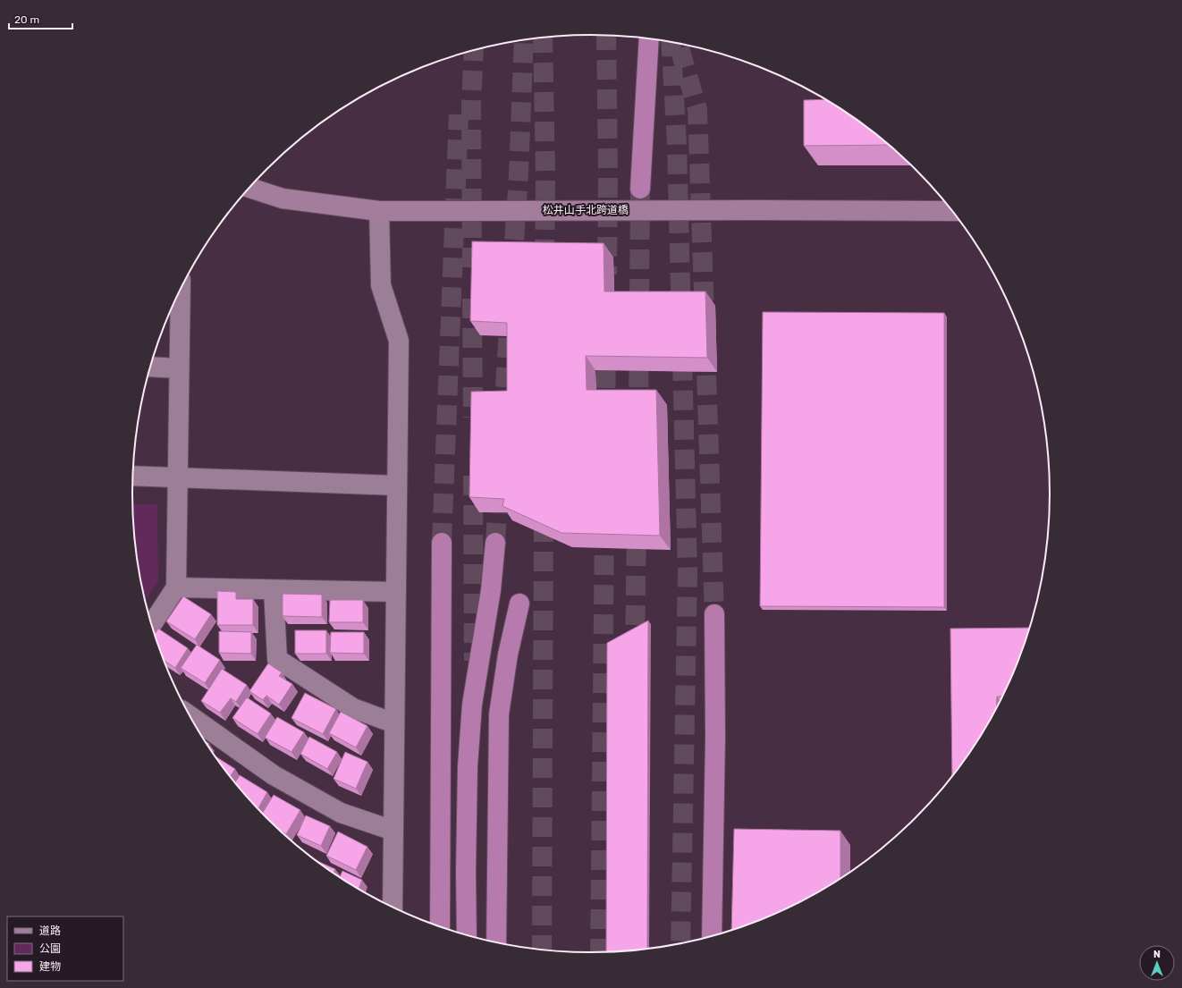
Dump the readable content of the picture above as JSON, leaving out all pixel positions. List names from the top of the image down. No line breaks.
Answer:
{"streets":{"street":["松井山手北跨道橋"]},"legend":["道路","公園","建物"],"scale_bar":"20 m","north":"top"}
